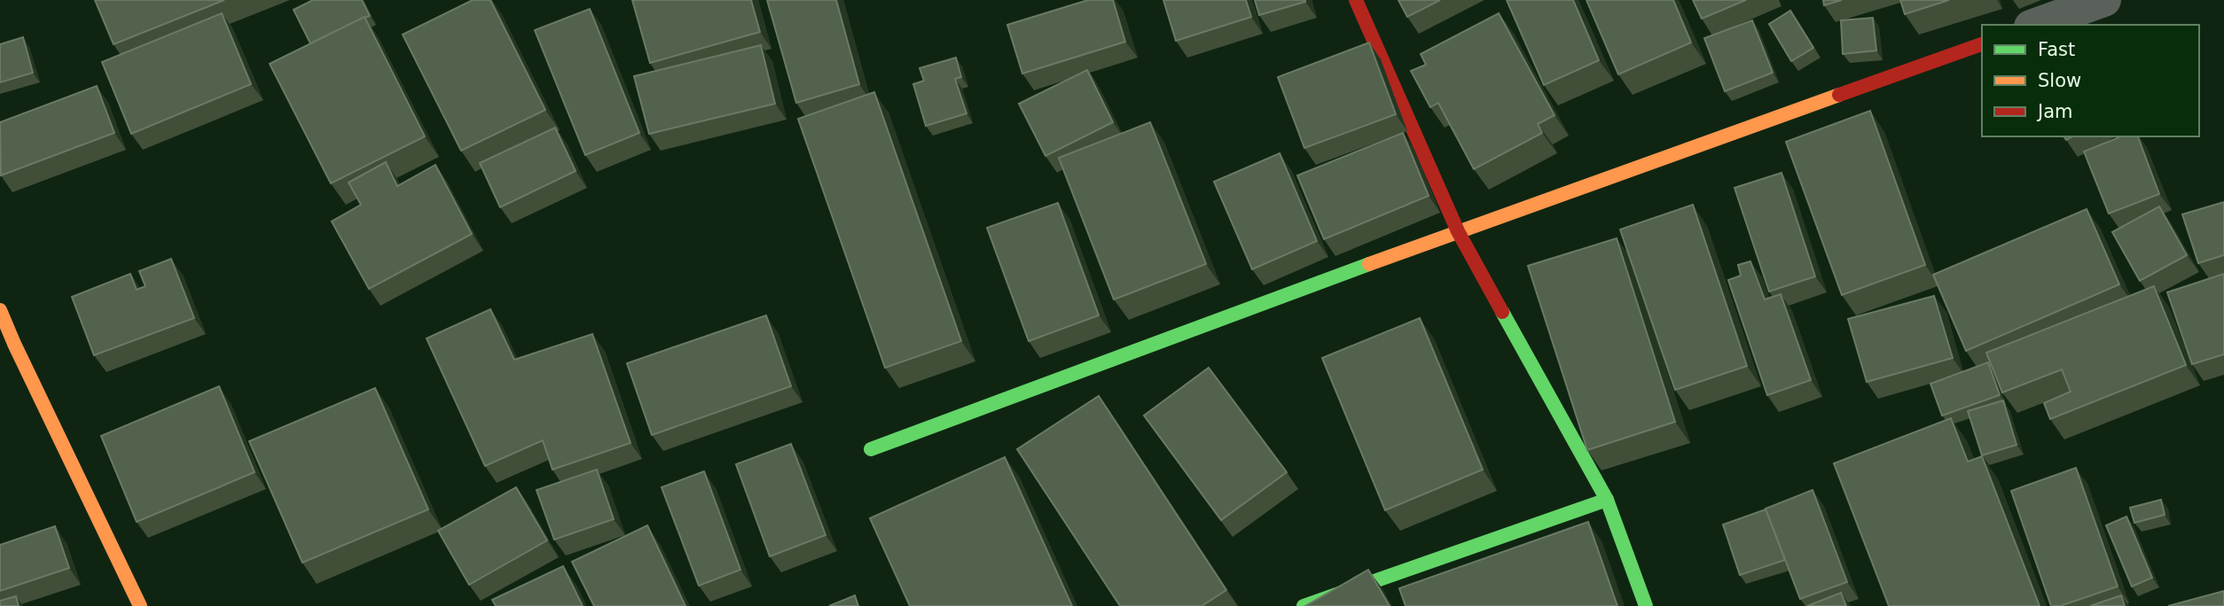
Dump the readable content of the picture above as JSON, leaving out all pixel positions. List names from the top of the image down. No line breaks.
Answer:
{"legend":["Fast","Slow","Jam"]}
